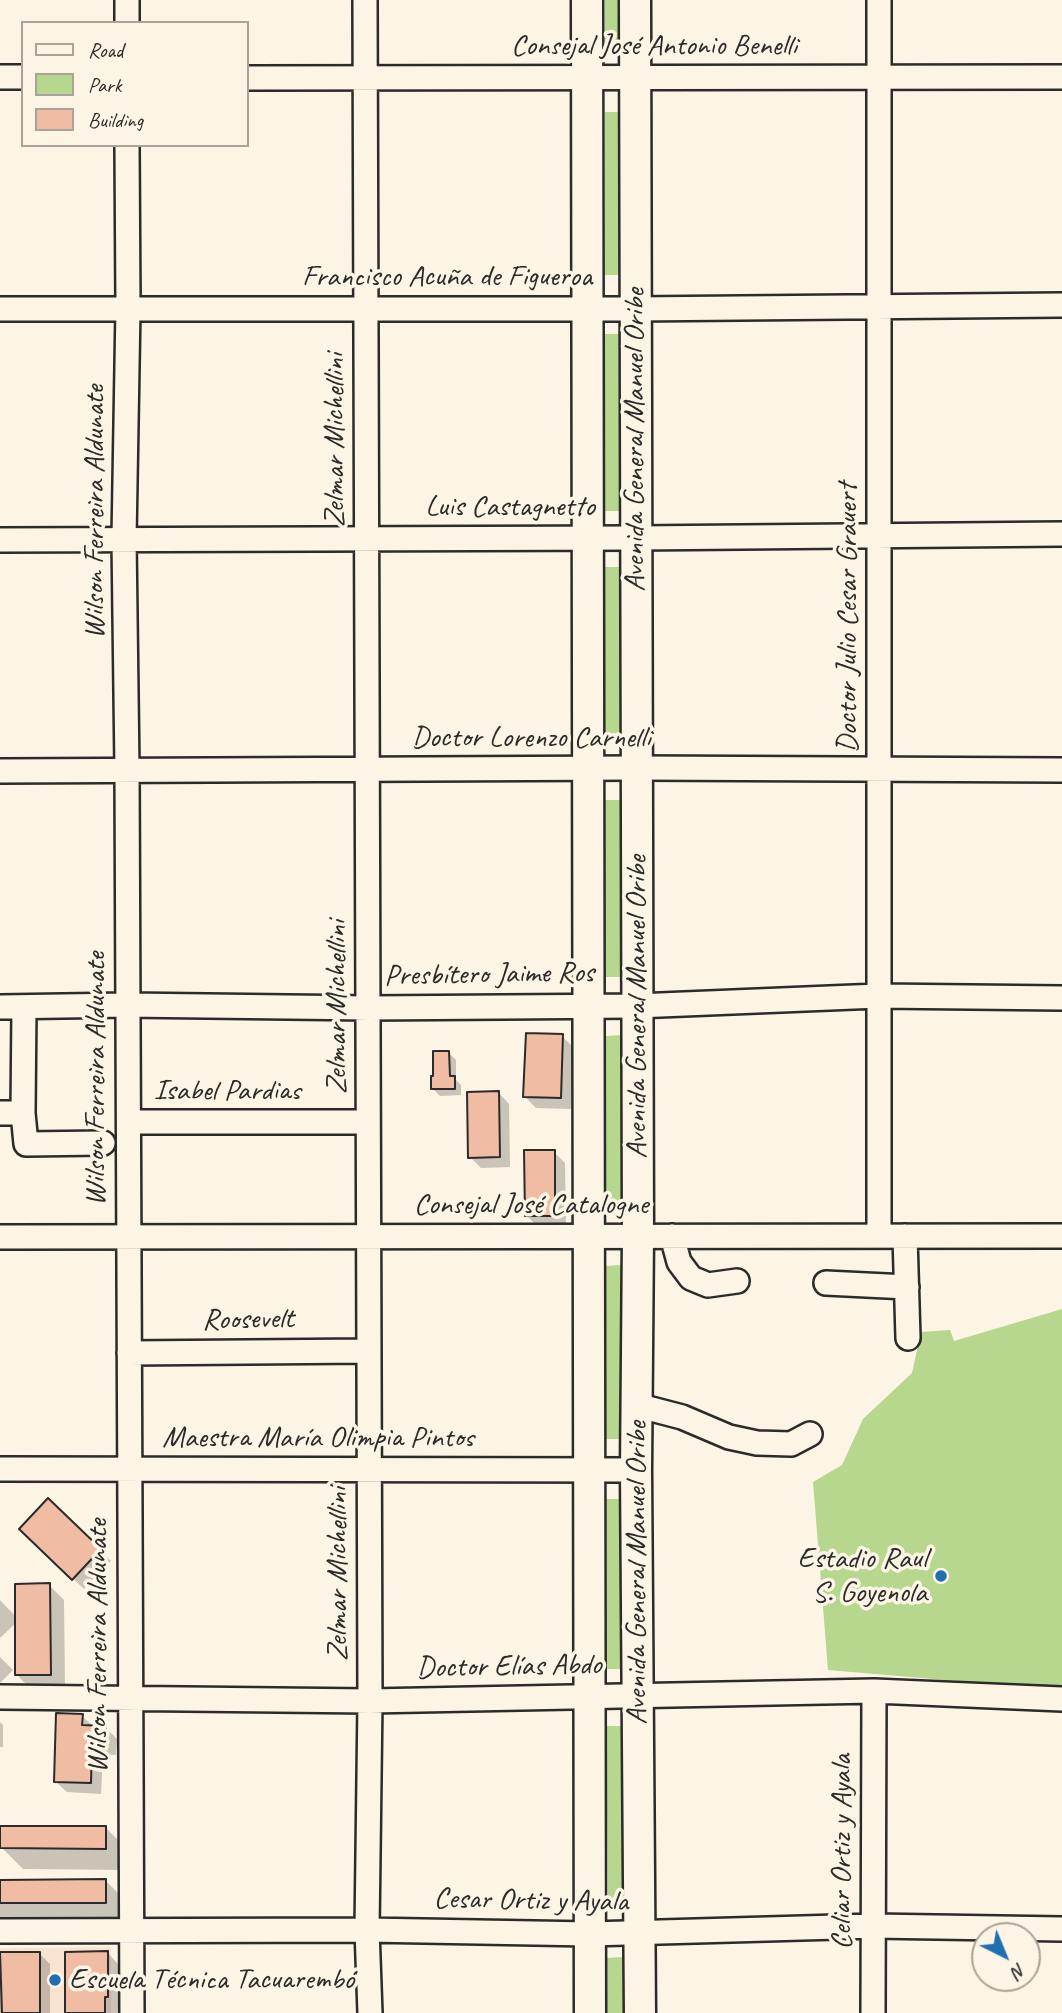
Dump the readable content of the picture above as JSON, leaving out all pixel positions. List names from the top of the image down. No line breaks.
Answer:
{"streets":{"main road":["Avenida General Manuel Oribe"],"street":["Consejal José Antonio Benelli","Francisco Acuña de Figueroa","Zelmar Michellini","Luis Castagnetto","Wilson Ferreira Aldunate","Doctor Julio Cesar Grauert","Doctor Lorenzo Carnelli","Presbítero Jaime Ros","Isabel Pardias","Consejal José Catalogne","Roosevelt","Maestra María Olimpia Pintos","Doctor Elías Abdo","Celiar Ortiz y Ayala","Cesar Ortiz y Ayala"]},"crossings":[["Consejal José Antonio Benelli","Zelmar Michellini"],["Consejal José Antonio Benelli","Avenida General Manuel Oribe"],["Consejal José Antonio Benelli","Doctor Julio Cesar Grauert"],["Francisco Acuña de Figueroa","Zelmar Michellini"],["Francisco Acuña de Figueroa","Avenida General Manuel Oribe"],["Francisco Acuña de Figueroa","Wilson Ferreira Aldunate"],["Francisco Acuña de Figueroa","Doctor Julio Cesar Grauert"],["Zelmar Michellini","Luis Castagnetto"],["Zelmar Michellini","Doctor Lorenzo Carnelli"],["Zelmar Michellini","Presbítero Jaime Ros"],["Zelmar Michellini","Isabel Pardias"],["Zelmar Michellini","Consejal José Catalogne"],["Zelmar Michellini","Roosevelt"],["Zelmar Michellini","Maestra María Olimpia Pintos"],["Zelmar Michellini","Doctor Elías Abdo"],["Zelmar Michellini","Cesar Ortiz y Ayala"],["Avenida General Manuel Oribe","Luis Castagnetto"],["Avenida General Manuel Oribe","Doctor Lorenzo Carnelli"],["Avenida General Manuel Oribe","Presbítero Jaime Ros"],["Avenida General Manuel Oribe","Consejal José Catalogne"],["Avenida General Manuel Oribe","Maestra María Olimpia Pintos"],["Avenida General Manuel Oribe","Doctor Elías Abdo"],["Avenida General Manuel Oribe","Cesar Ortiz y Ayala"],["Luis Castagnetto","Wilson Ferreira Aldunate"],["Luis Castagnetto","Doctor Julio Cesar Grauert"],["Wilson Ferreira Aldunate","Doctor Lorenzo Carnelli"],["Wilson Ferreira Aldunate","Presbítero Jaime Ros"],["Wilson Ferreira Aldunate","Isabel Pardias"],["Wilson Ferreira Aldunate","Consejal José Catalogne"],["Wilson Ferreira Aldunate","Roosevelt"],["Wilson Ferreira Aldunate","Maestra María Olimpia Pintos"],["Wilson Ferreira Aldunate","Doctor Elías Abdo"],["Wilson Ferreira Aldunate","Cesar Ortiz y Ayala"],["Doctor Julio Cesar Grauert","Doctor Lorenzo Carnelli"],["Doctor Julio Cesar Grauert","Presbítero Jaime Ros"],["Doctor Julio Cesar Grauert","Consejal José Catalogne"],["Doctor Elías Abdo","Celiar Ortiz y Ayala"],["Celiar Ortiz y Ayala","Cesar Ortiz y Ayala"]],"places":["Estadio Raul S. Goyenola","Escuela Técnica Tacuarembó"],"legend":["Road","Park","Building"],"north":"bottom right"}
